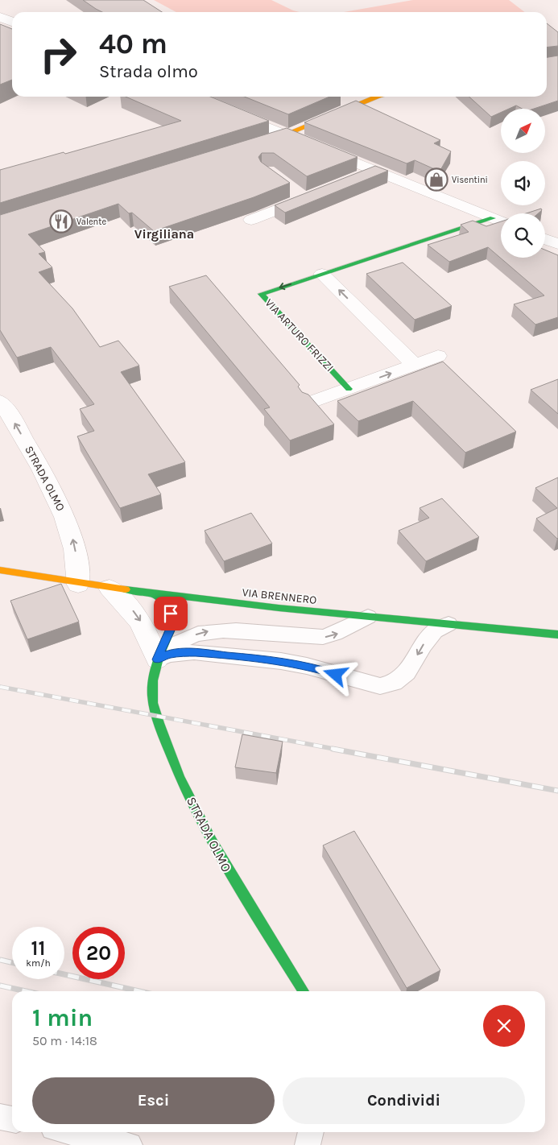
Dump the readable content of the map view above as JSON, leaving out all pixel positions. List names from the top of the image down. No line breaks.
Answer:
{"streets":{"street":["VIA ARTURO FRIZZI","STRADA OLMO","VIA BRENNERO"]},"crossings":[["STRADA OLMO","VIA BRENNERO"]],"districts":["Virgiliana"],"places":{"shop":["Visentini"],"restaurant":["Valente"]},"north":"top right","page":{"turn":["40 m","Strada olmo"],"speed":"11 km/h","limit":"20","heading":["1 min","50 m · 14:18"],"buttons":["Esci","Condividi"]}}
